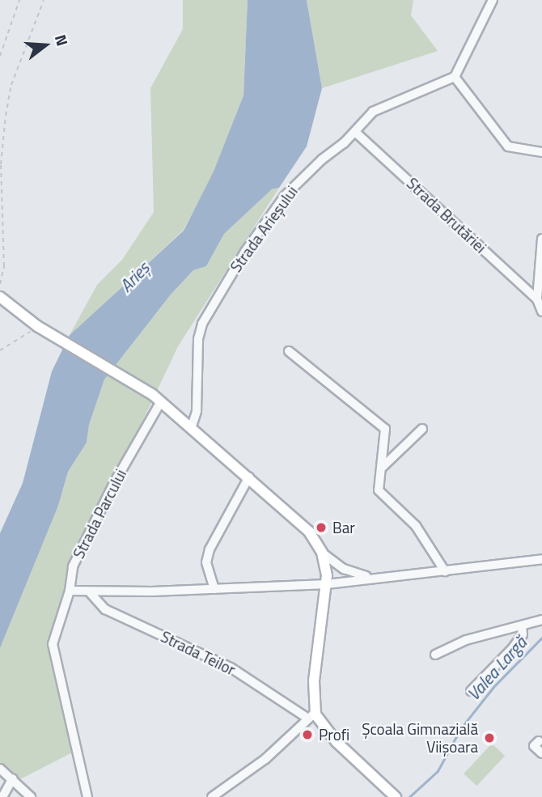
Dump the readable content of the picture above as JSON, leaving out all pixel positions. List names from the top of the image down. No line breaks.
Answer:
{"streets":{"street":["Strada Brutăriei","Strada Arieșului","Strada Parcului","Strada Teilor"]},"crossings":[["Strada Brutăriei","Strada Arieșului"]],"water":["Arieș","Valea Largă"],"places":["Bar","Profi","Şcoala Gimnazială Viişoara"],"north":"right"}
